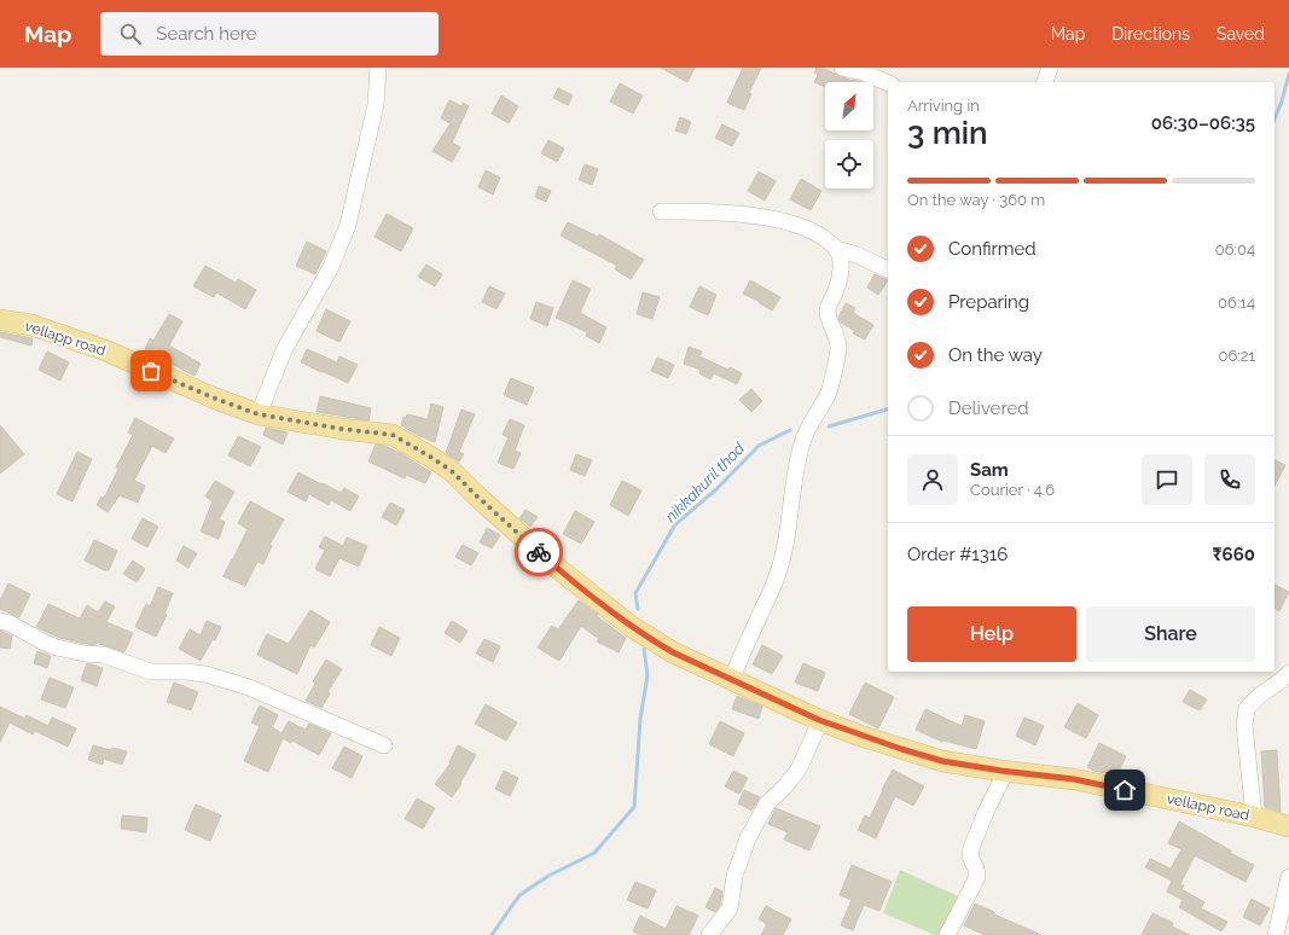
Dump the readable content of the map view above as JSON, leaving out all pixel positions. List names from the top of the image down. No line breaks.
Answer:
{"streets":{"main road":["vellapp road"]},"water":["nikkakuril thod"],"north":"top right","page":{"header":"Map","search":"Search here","nav":["Map","Directions","Saved"],"heading":["3 min","Arriving in","06:30–06:35"],"panel":["Sam","Courier · 4.6","Order #1316","₹660"],"bar":"On the way · 360 m","list":[["Confirmed","06:04"],["Preparing","06:14"],["On the way","06:21"],"Delivered"],"buttons":["Help","Share"]}}
